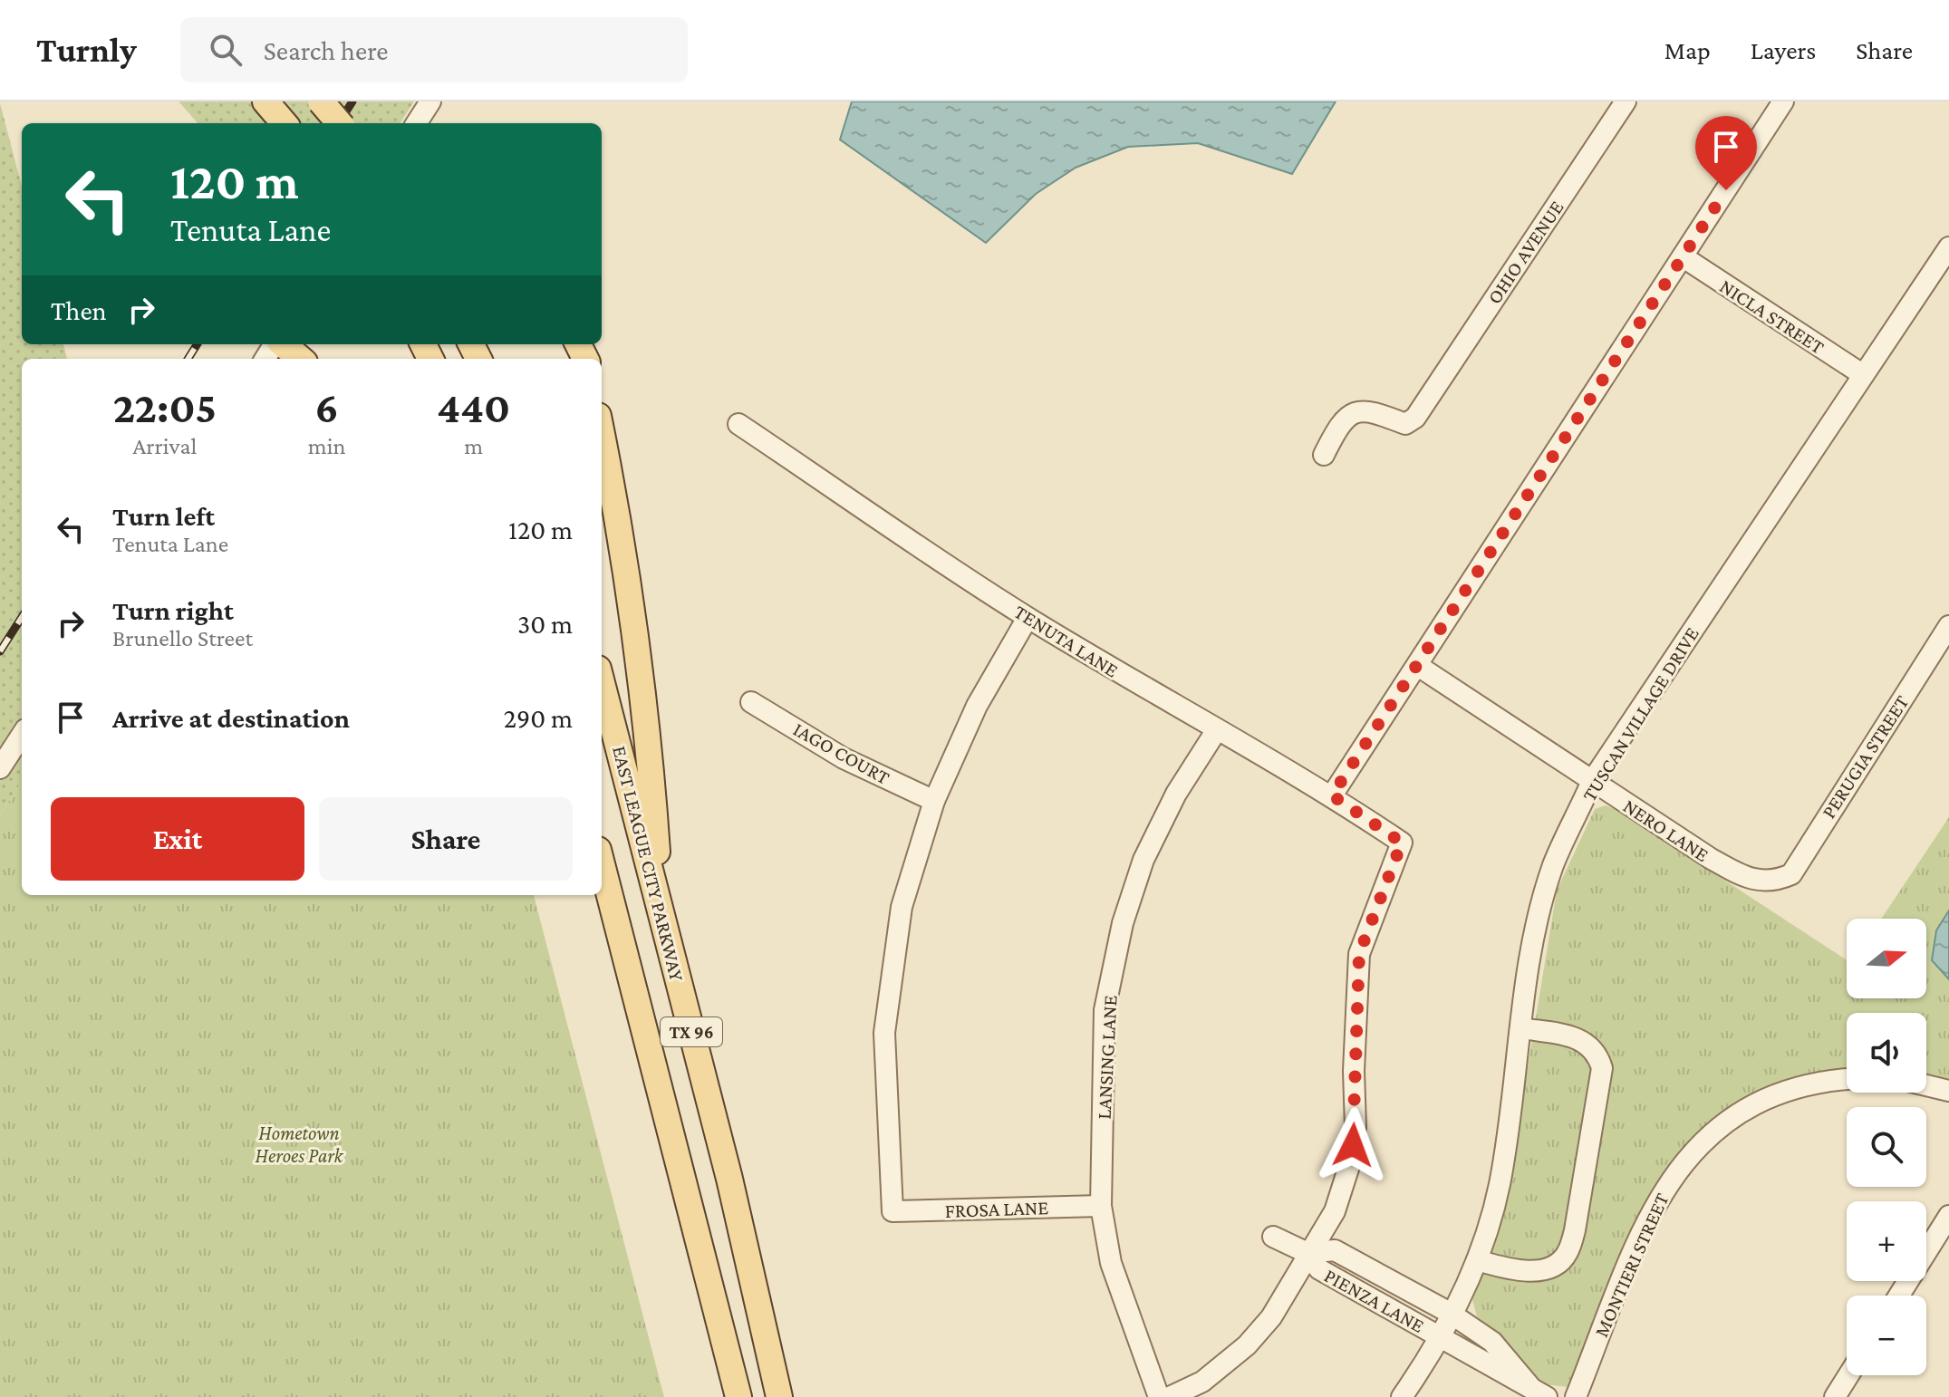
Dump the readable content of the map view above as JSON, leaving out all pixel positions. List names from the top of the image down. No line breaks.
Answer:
{"streets":{"main road":["EAST LEAGUE CITY PARKWAY","TX 96"],"street":["OHIO AVENUE","NICLA STREET","TENUTA LANE","TUSCAN VILLAGE DRIVE","IAGO COURT","PERUGIA STREET","NERO LANE","LANSING LANE","FROSA LANE","MONTIERI STREET","PIENZA LANE"]},"crossings":[["NICLA STREET","TUSCAN VILLAGE DRIVE"],["TENUTA LANE","LANSING LANE"],["TENUTA LANE","PIENZA LANE"],["TUSCAN VILLAGE DRIVE","NERO LANE"],["TUSCAN VILLAGE DRIVE","PIENZA LANE"],["IAGO COURT","FROSA LANE"],["PERUGIA STREET","NERO LANE"],["LANSING LANE","FROSA LANE"]],"parks":["Hometown Heroes Park"],"north":"right","page":{"header":"Turnly","search":"Search here","nav":["Map","Layers","Share"],"turn":["120 m","Tenuta Lane"],"then":"Then","eta":["22:05","Arrival","6","min","440","m"],"list":[{"name":"Turn left","note":"Tenuta Lane","value":"120 m"},{"name":"Turn right","note":"Brunello Street","value":"30 m"},{"name":"Arrive at destination","value":"290 m"}],"buttons":["Exit","Share"],"map_buttons":["+","−"]}}
